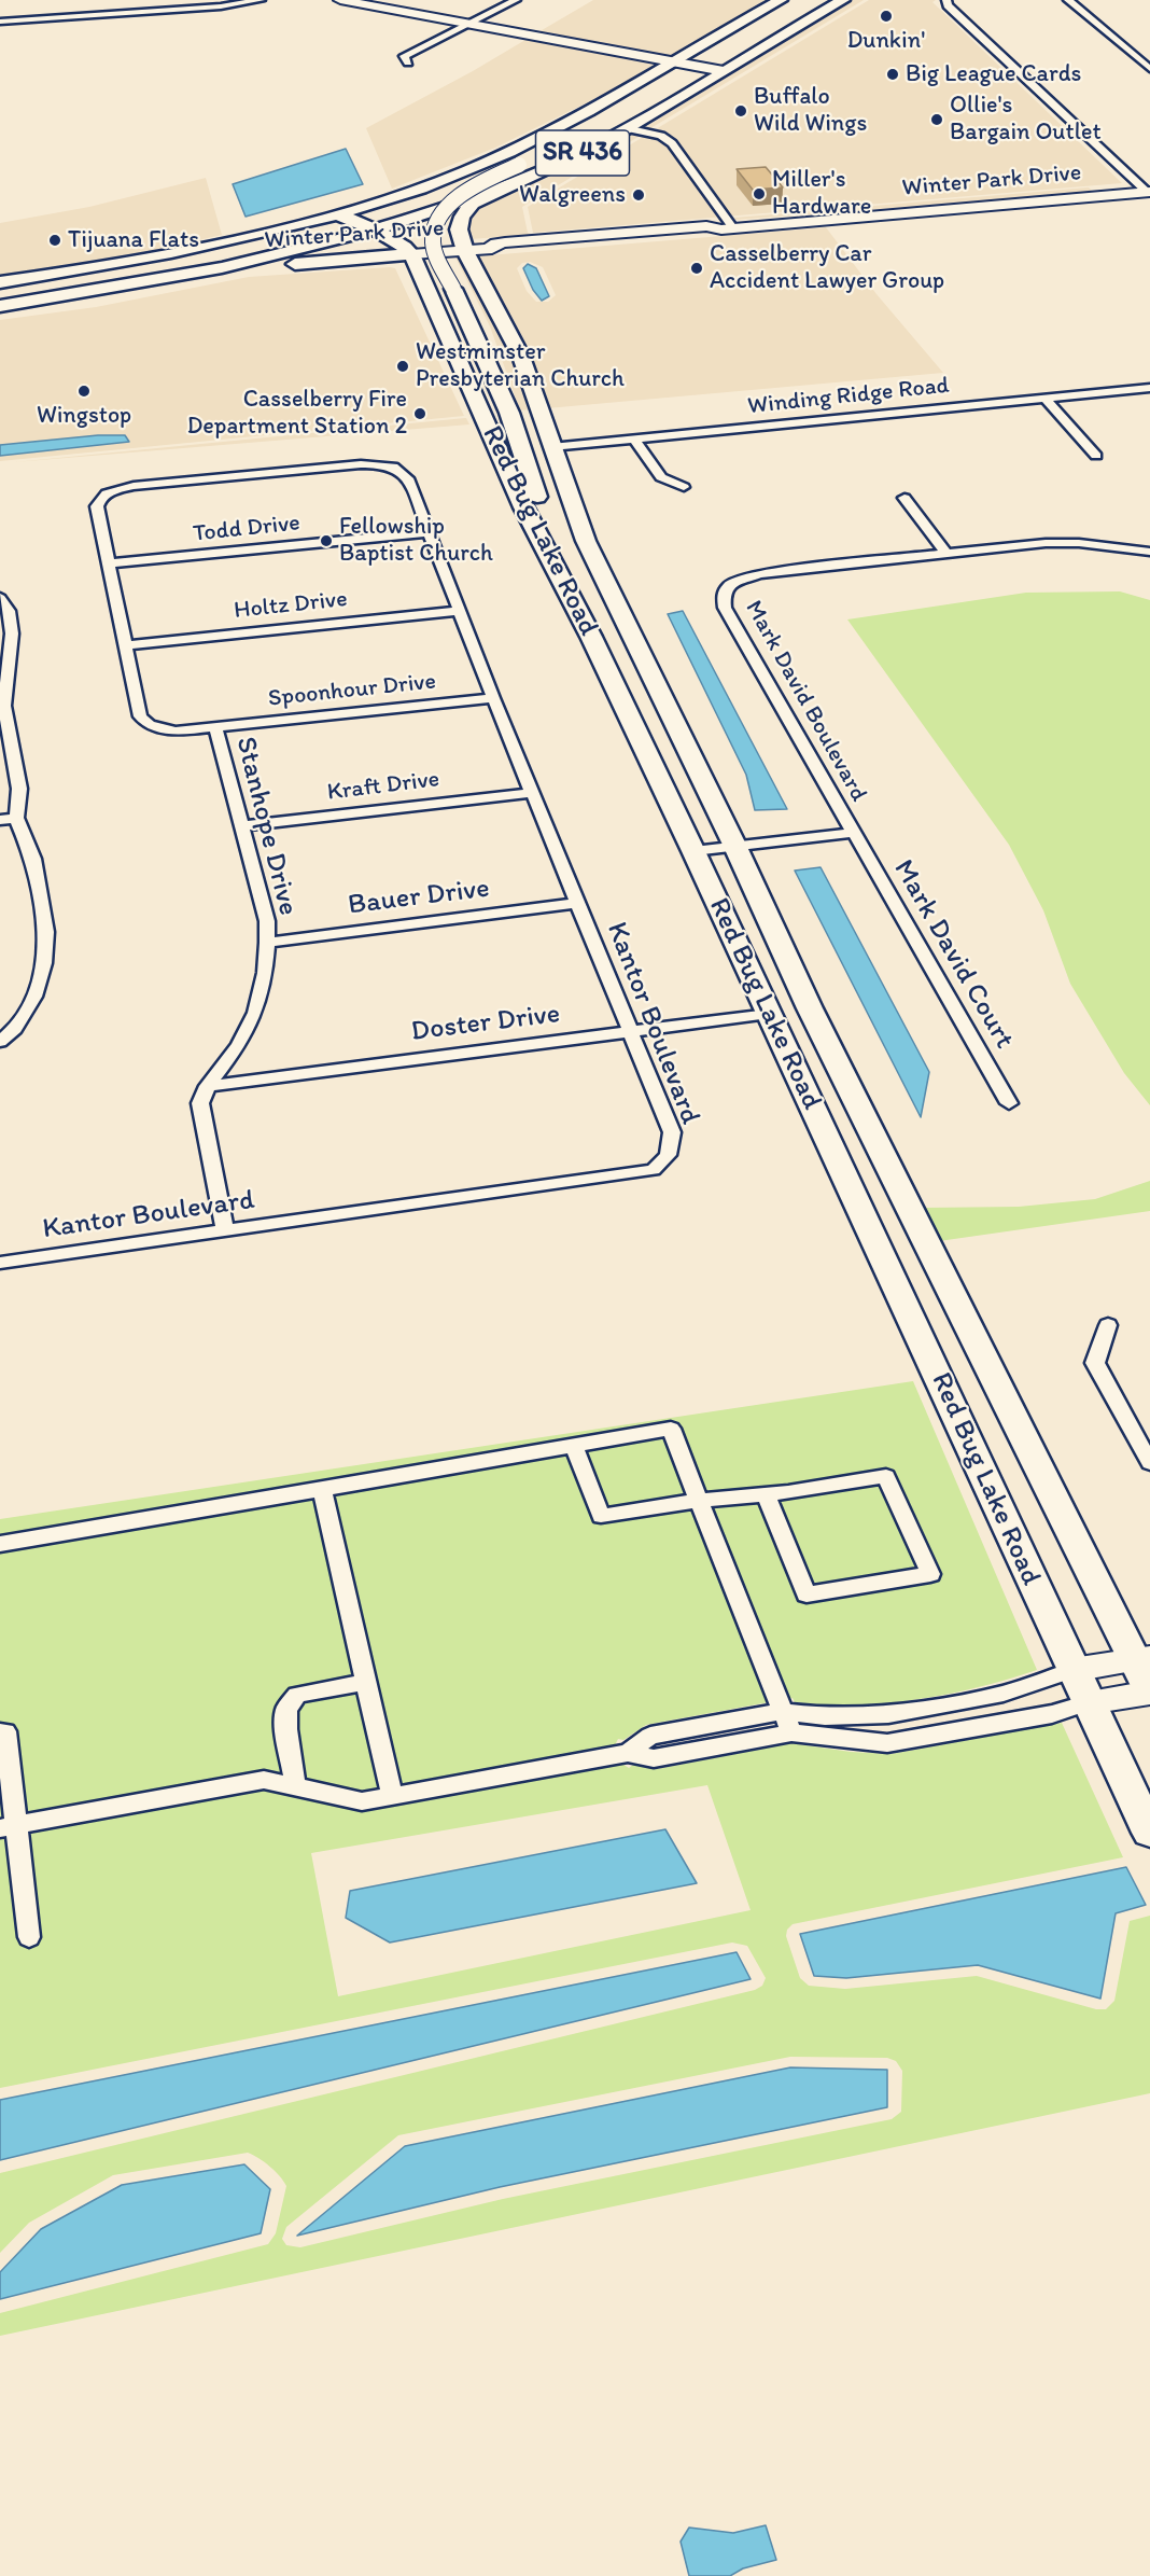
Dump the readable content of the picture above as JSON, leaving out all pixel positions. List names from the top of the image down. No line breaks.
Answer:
{"streets":{"main road":["SR 436","Winter Park Drive","Red Bug Lake Road"],"street":["Winding Ridge Road","Todd Drive","Holtz Drive","Spoonhour Drive","Mark David Boulevard","Kraft Drive","Stanhope Drive","Bauer Drive","Mark David Court","Doster Drive","Kantor Boulevard"]},"crossings":[["SR 436","Winter Park Drive"],["Winter Park Drive","Red Bug Lake Road"],["Winding Ridge Road","Red Bug Lake Road"],["Todd Drive","Stanhope Drive"],["Todd Drive","Kantor Boulevard"],["Red Bug Lake Road","Mark David Boulevard"],["Red Bug Lake Road","Doster Drive"],["Holtz Drive","Stanhope Drive"],["Holtz Drive","Kantor Boulevard"],["Spoonhour Drive","Stanhope Drive"],["Spoonhour Drive","Kantor Boulevard"],["Mark David Boulevard","Mark David Court"],["Kraft Drive","Stanhope Drive"],["Kraft Drive","Kantor Boulevard"],["Stanhope Drive","Bauer Drive"],["Stanhope Drive","Doster Drive"],["Stanhope Drive","Kantor Boulevard"],["Bauer Drive","Kantor Boulevard"],["Doster Drive","Kantor Boulevard"]],"places":["Dunkin'","Big League Cards","Buffalo Wild Wings","Ollie's Bargain Outlet","Miller's Hardware","Walgreens","Tijuana Flats","Casselberry Car Accident Lawyer Group","Westminster Presbyterian Church","Wingstop","Casselberry Fire Department Station 2","Fellowship Baptist Church"]}
